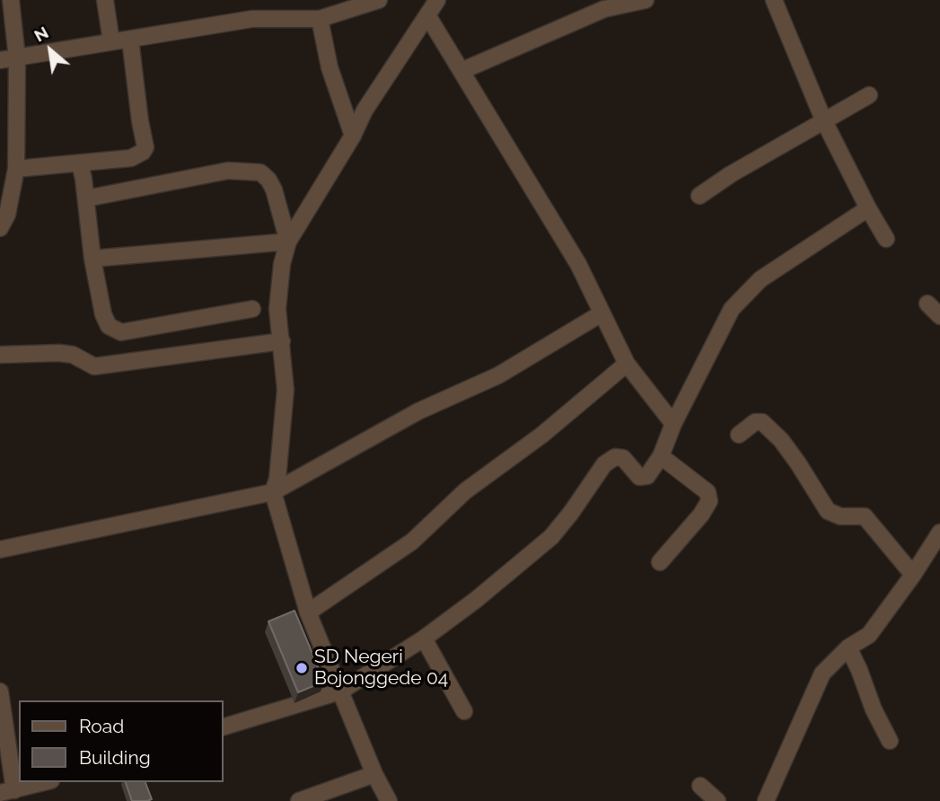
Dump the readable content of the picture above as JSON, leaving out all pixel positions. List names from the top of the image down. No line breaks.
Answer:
{"places":["SD Negeri Bojonggede 04"],"legend":["Road","Building"],"north":"top left"}
